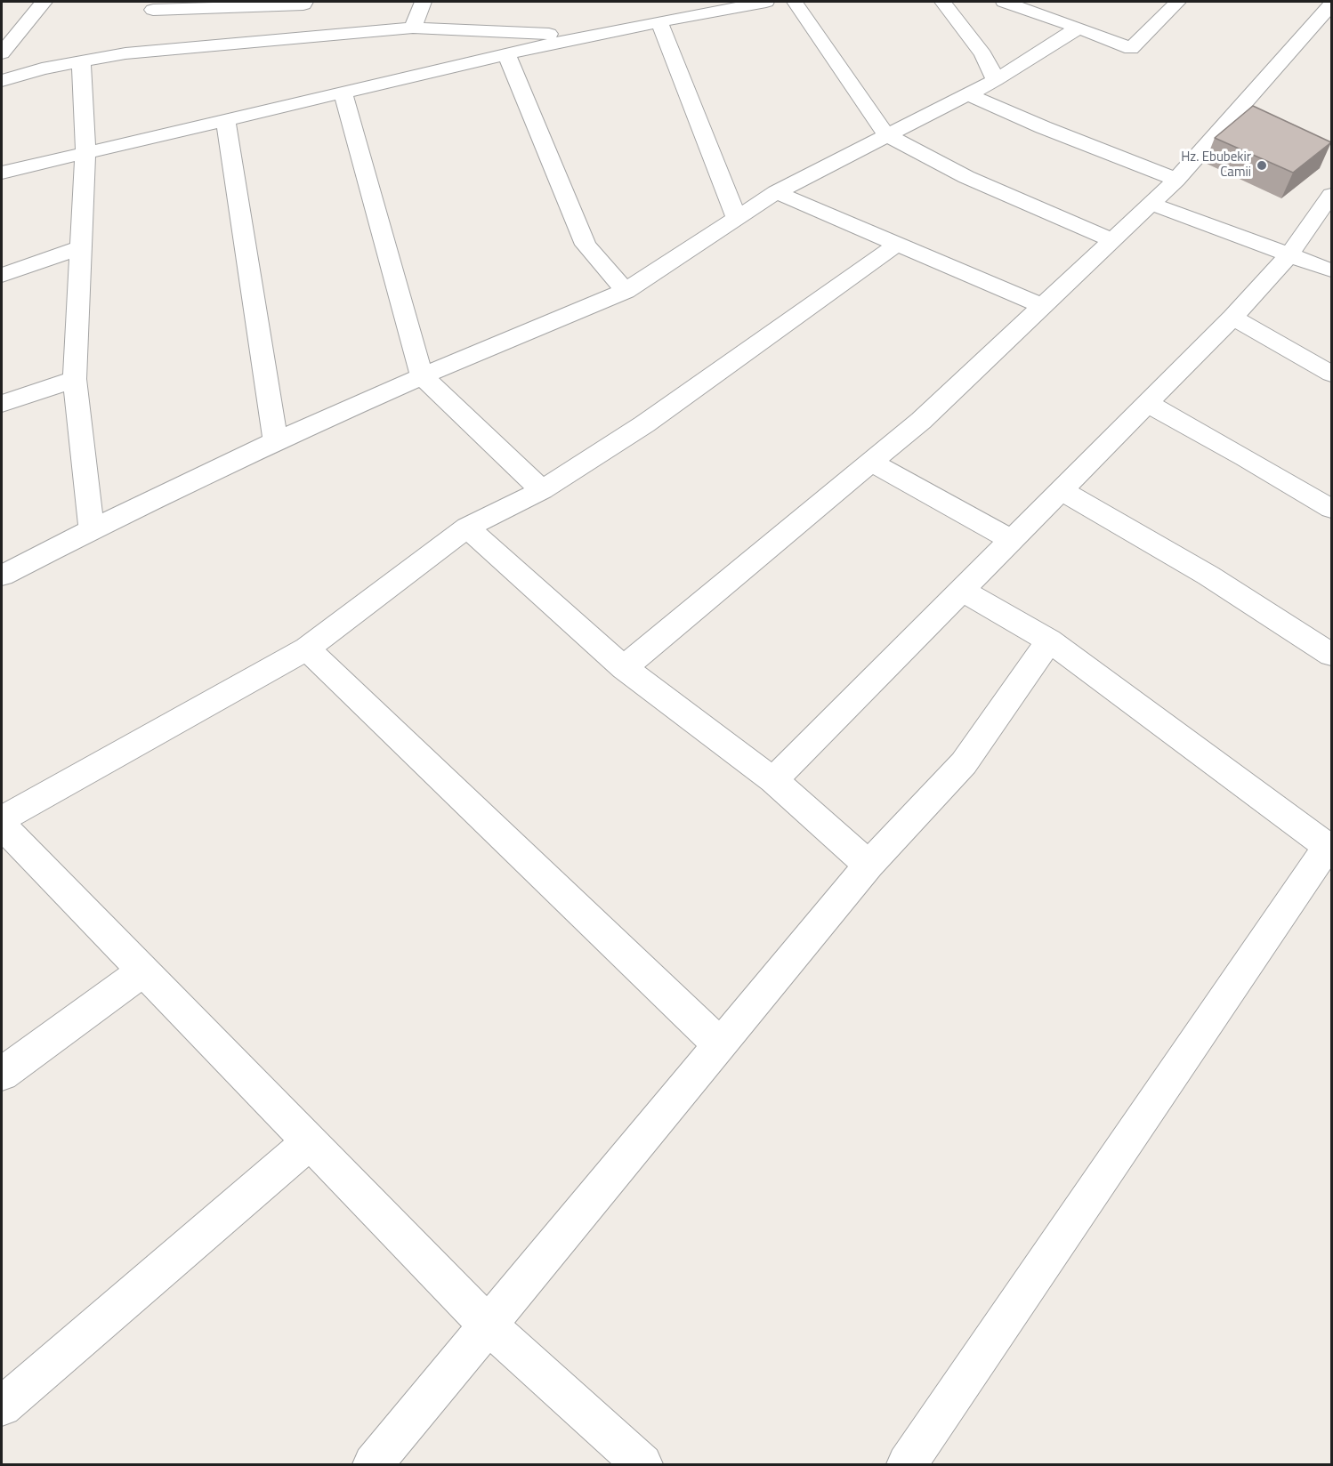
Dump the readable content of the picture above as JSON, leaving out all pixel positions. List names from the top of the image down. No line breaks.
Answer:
{"places":["Hz. Ebubekir Camii"]}
